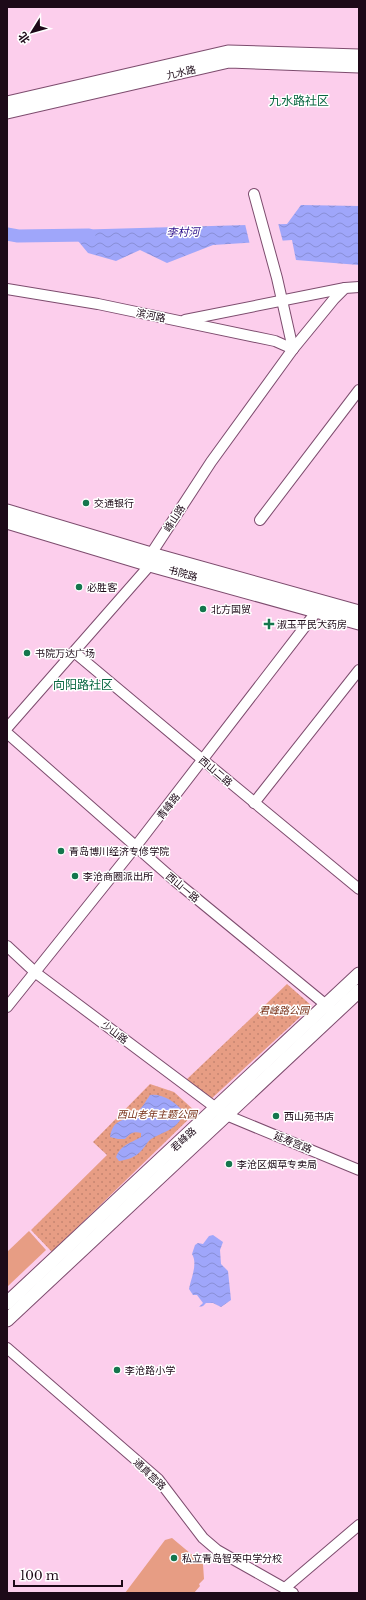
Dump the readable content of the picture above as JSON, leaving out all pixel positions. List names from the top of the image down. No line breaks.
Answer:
{"streets":{"main road":["九水路","书院路","君峰路"],"street":["滨河路","峰山路","西山二路","青峰路","西山一路","少山路","延寿宫路","通真宫路"]},"crossings":[["滨河路","峰山路"],["峰山路","书院路"],["峰山路","西山二路"],["书院路","青峰路"],["西山二路","青峰路"],["青峰路","西山一路"],["青峰路","少山路"],["西山一路","君峰路"],["少山路","君峰路"],["少山路","延寿宫路"],["君峰路","延寿宫路"]],"districts":["九水路社区","向阳路社区"],"water":["李村河"],"parks":["君峰路公园","西山老年主题公园"],"places":{"other":["交通银行","必胜客","北方国贸","书院万达广场","青岛博川经济专修学院","李沧商圈派出所","西山苑书店","李沧区烟草专卖局","李沧路小学","私立青岛智荣中学分校"],"health":["淑玉平民大药房"]},"scale_bar":"100 m","north":"bottom left"}
